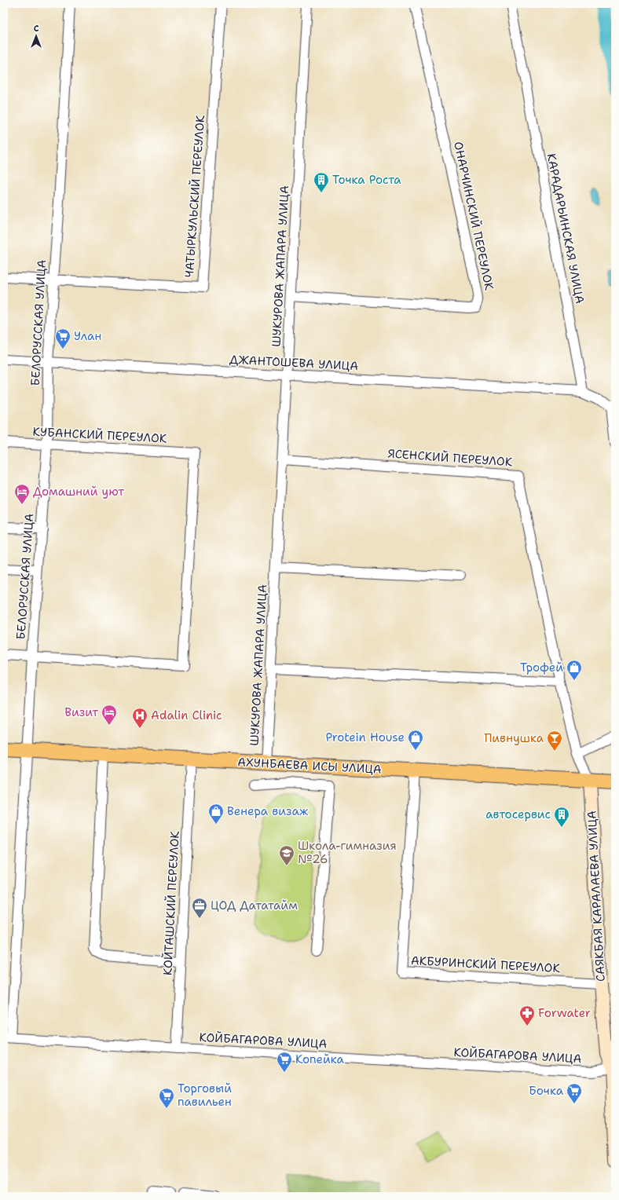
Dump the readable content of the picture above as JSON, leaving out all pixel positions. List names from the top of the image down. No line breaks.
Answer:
{"streets":{"main road":["АХУНБАЕВА ИСЫ УЛИЦА","САЯКБАЯ КАРАЛАЕВА УЛИЦА"],"street":["ЧАТЫРКУЛЬСКИЙ ПЕРЕУЛОК","ОНАРЧИНСКИЙ ПЕРЕУЛОК","КАРАДАРЬИНСКАЯ УЛИЦА","ШУКУРОВА ЖАПАРА УЛИЦА","БЕЛОРУССКАЯ УЛИЦА","ДЖАНТОШЕВА УЛИЦА","КУБАНСКИЙ ПЕРЕУЛОК","ЯСЕНСКИЙ ПЕРЕУЛОК","КОЙТАШСКИЙ ПЕРЕУЛОК","АКБУРИНСКИЙ ПЕРЕУЛОК","КОЙБАГАРОВА УЛИЦА"]},"crossings":[["ЧАТЫРКУЛЬСКИЙ ПЕРЕУЛОК","БЕЛОРУССКАЯ УЛИЦА"],["ОНАРЧИНСКИЙ ПЕРЕУЛОК","ШУКУРОВА ЖАПАРА УЛИЦА"],["КАРАДАРЬИНСКАЯ УЛИЦА","ДЖАНТОШЕВА УЛИЦА"],["ШУКУРОВА ЖАПАРА УЛИЦА","ДЖАНТОШЕВА УЛИЦА"],["ШУКУРОВА ЖАПАРА УЛИЦА","ЯСЕНСКИЙ ПЕРЕУЛОК"],["ШУКУРОВА ЖАПАРА УЛИЦА","АХУНБАЕВА ИСЫ УЛИЦА"],["БЕЛОРУССКАЯ УЛИЦА","ДЖАНТОШЕВА УЛИЦА"],["БЕЛОРУССКАЯ УЛИЦА","КУБАНСКИЙ ПЕРЕУЛОК"],["БЕЛОРУССКАЯ УЛИЦА","АХУНБАЕВА ИСЫ УЛИЦА"],["БЕЛОРУССКАЯ УЛИЦА","КОЙБАГАРОВА УЛИЦА"],["АХУНБАЕВА ИСЫ УЛИЦА","САЯКБАЯ КАРАЛАЕВА УЛИЦА"],["АХУНБАЕВА ИСЫ УЛИЦА","КОЙТАШСКИЙ ПЕРЕУЛОК"],["АХУНБАЕВА ИСЫ УЛИЦА","АКБУРИНСКИЙ ПЕРЕУЛОК"],["САЯКБАЯ КАРАЛАЕВА УЛИЦА","АКБУРИНСКИЙ ПЕРЕУЛОК"],["САЯКБАЯ КАРАЛАЕВА УЛИЦА","КОЙБАГАРОВА УЛИЦА"],["КОЙТАШСКИЙ ПЕРЕУЛОК","КОЙБАГАРОВА УЛИЦА"]],"places":{"building":["Точка Роста","автосервис"],"supermarket":["Улан","Копейка","Бочка","Торговый павильен"],"hotel":["Домашний уют","Визит"],"shop":["Трофей","Protein House","Венера визаж"],"hospital":["Adalin Clinic"],"bar":["Пивнушка"],"school or university":["Школа-гимназия №26"],"office":["ЦОД Дататайм"],"pharmacy":["Forwater"]},"north":"top"}
